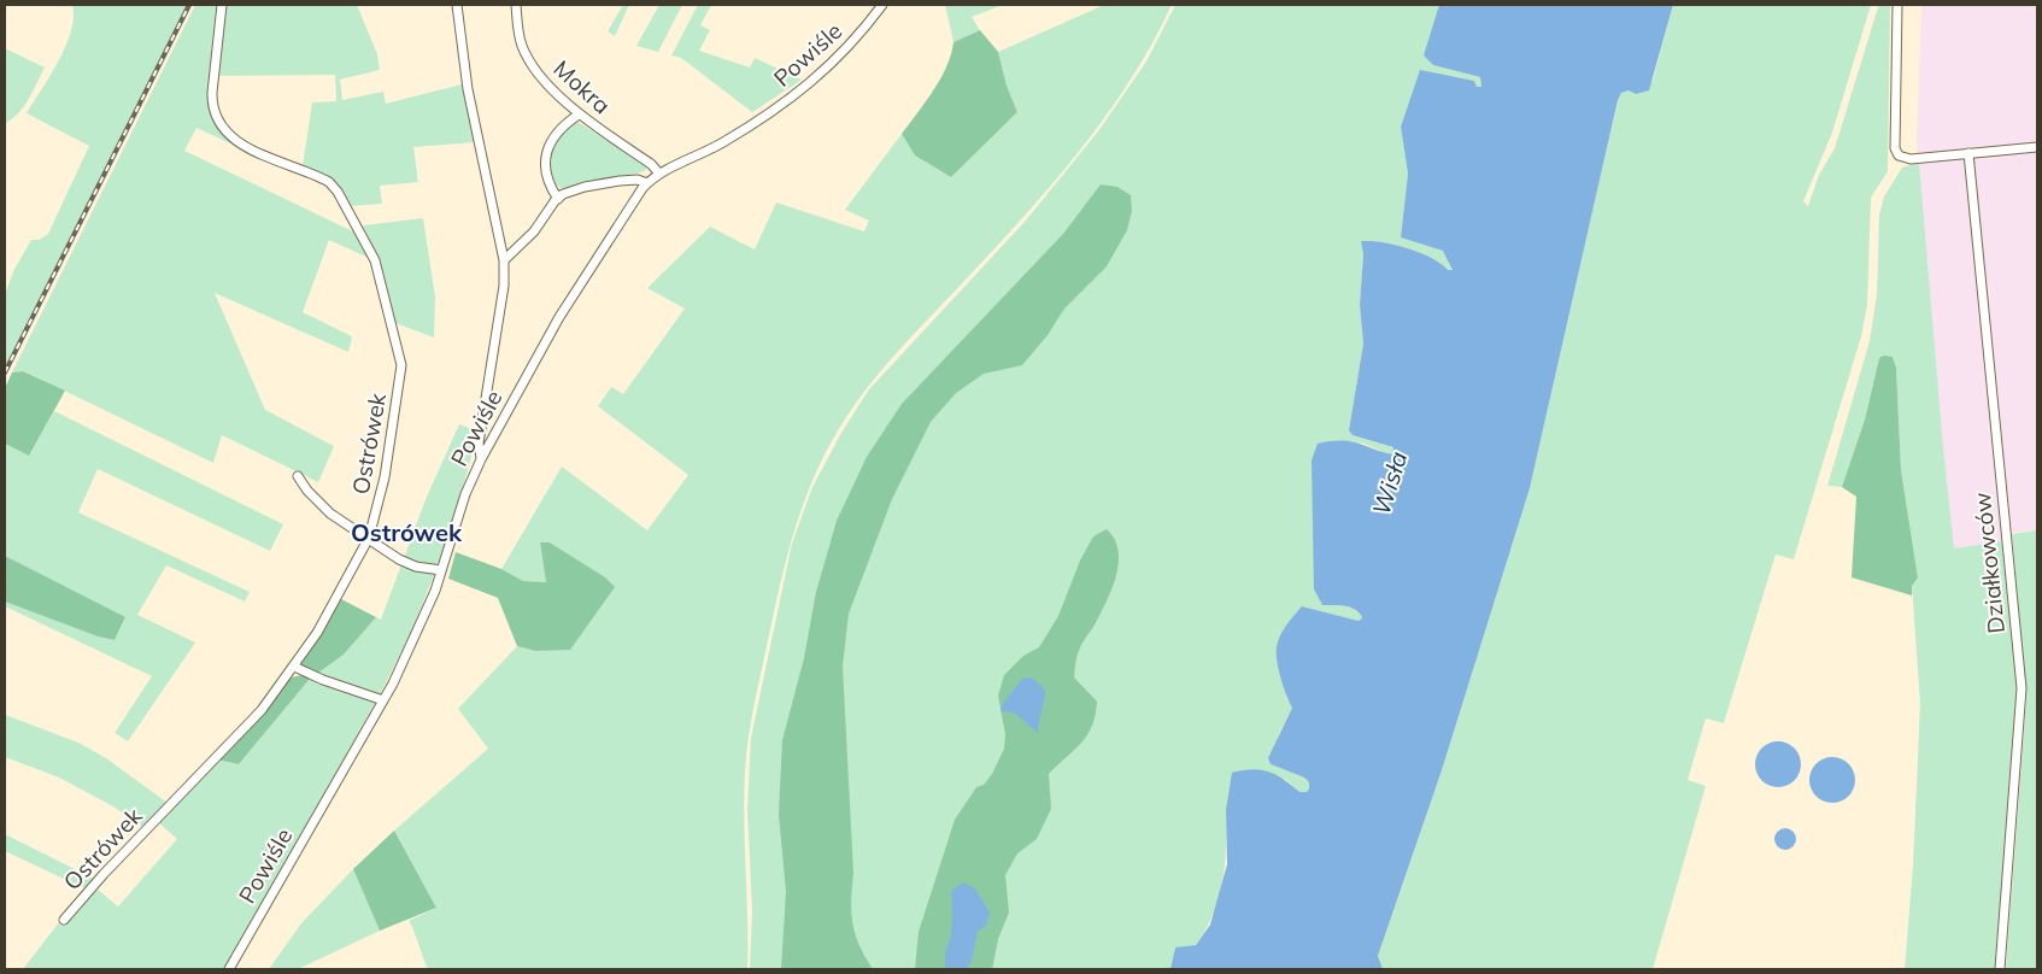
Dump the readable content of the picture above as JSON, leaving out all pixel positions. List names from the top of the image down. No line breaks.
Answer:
{"streets":{"street":["Powiśle","Mokra","Ostrówek","Działkowców"]},"crossings":[["Powiśle","Mokra"]],"districts":["Ostrówek"],"water":["Wisła"]}
